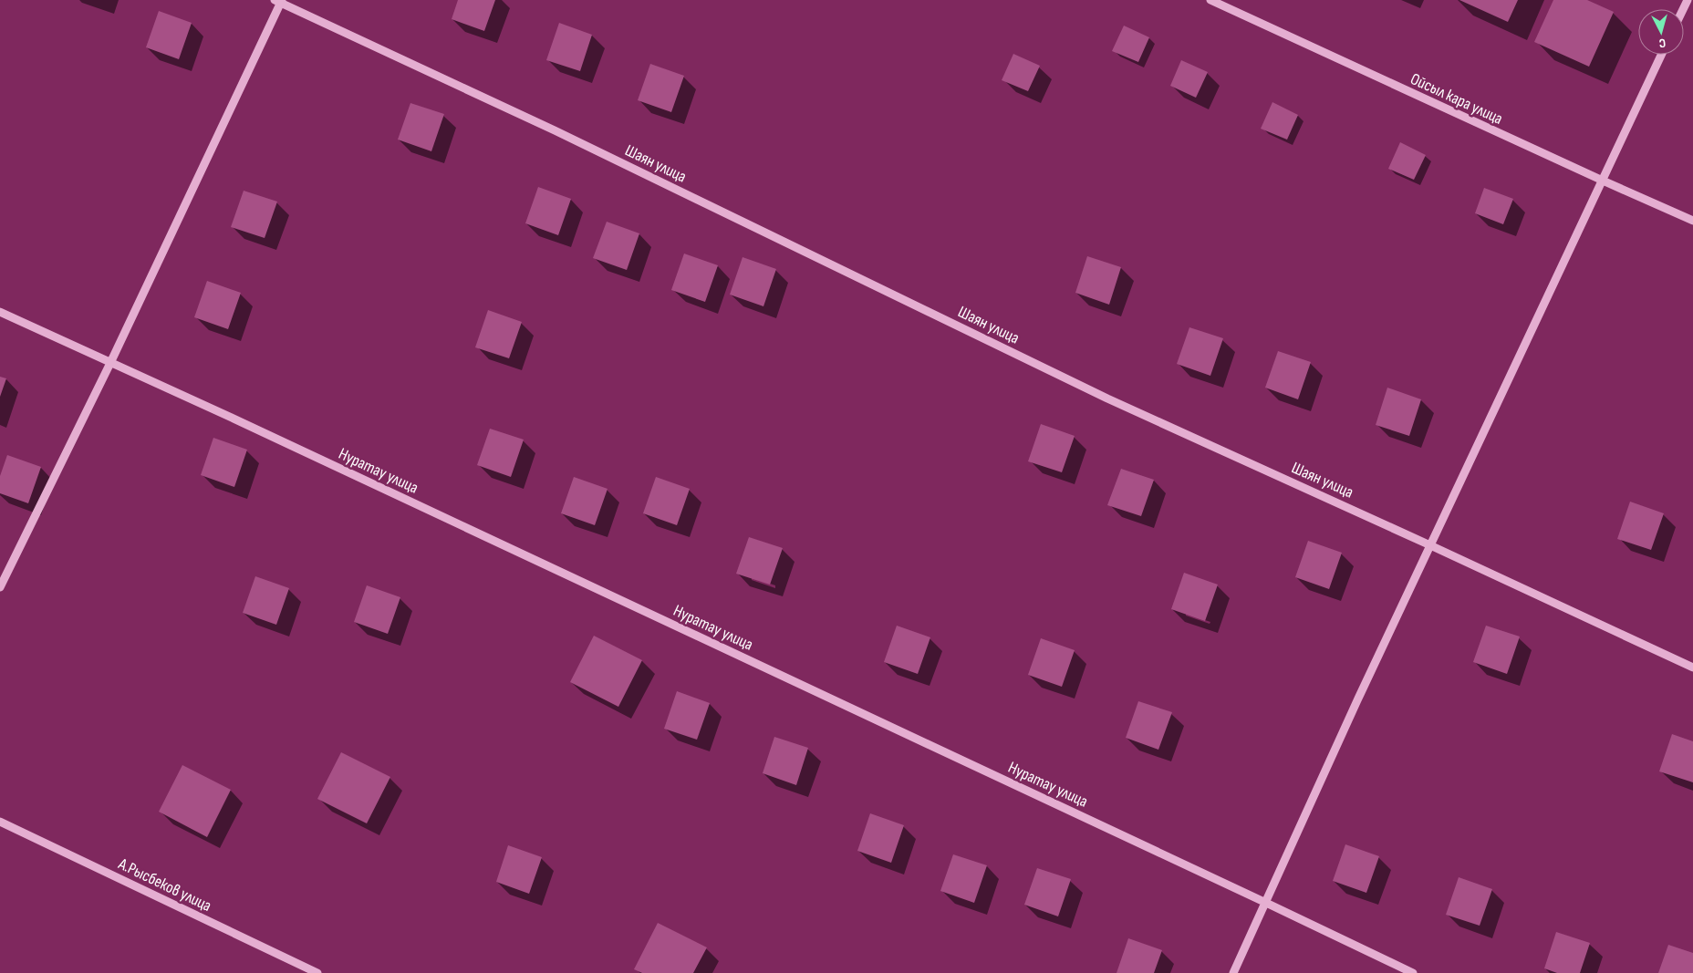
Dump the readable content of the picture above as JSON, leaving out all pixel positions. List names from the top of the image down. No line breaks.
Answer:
{"streets":{"street":["Ойсыл кара улица","Шаян улица","Нуратау улица","А.Рысбеков улица"]},"north":"bottom"}
